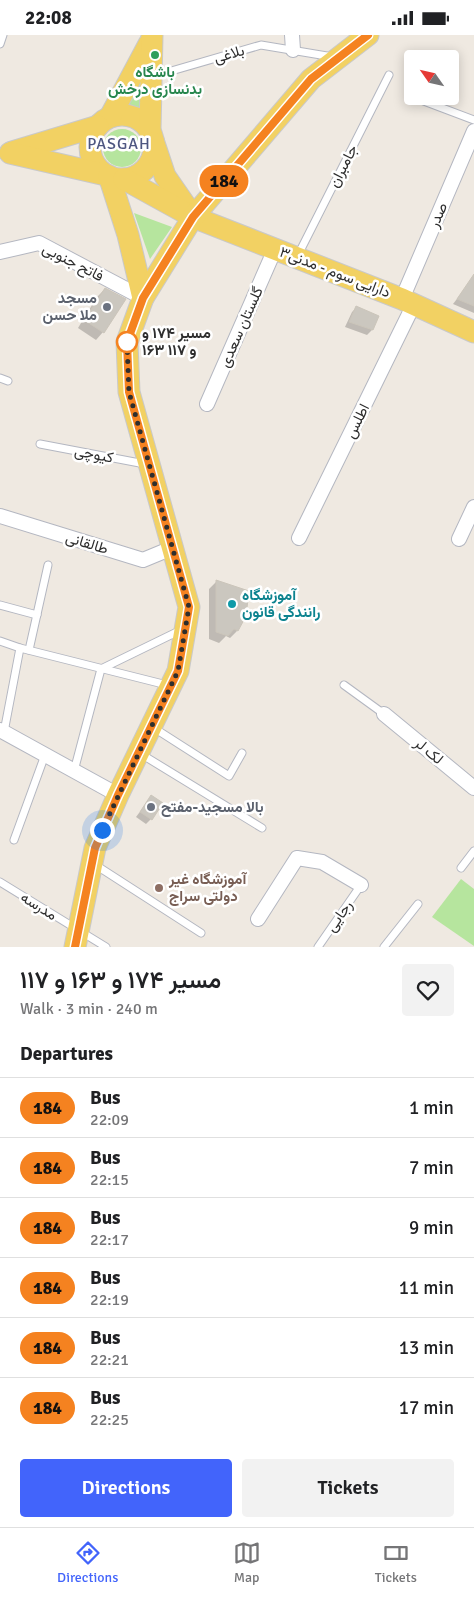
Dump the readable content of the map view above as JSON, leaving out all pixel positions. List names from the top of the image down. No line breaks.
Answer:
{"streets":{"main road":["دارایی سوم - مدنی۳"],"street":["صدر","فاتح جنوبی","گلستان سعدی","اطلس","طالقانی","لک لر"],"lane":["بلاغی","جامبران","کیوچی","مدرسه","رجایی"]},"crossings":[["جامبران","دارایی سوم - مدنی۳"],["صدر","دارایی سوم - مدنی۳"],["صدر","اطلس"],["دارایی سوم - مدنی۳","گلستان سعدی"],["دارایی سوم - مدنی۳","اطلس"]],"districts":["PASGAH"],"places":["باشگاه بدنسازی درخش","مسجد ملا حسن","مسیر ۱۷۴ و ۱۶۳ و ۱۱۷","آموزشگاه رانندگی قانون","بالا مسجید-مفتح","آموزشگاه غیر دولتی سراج"],"lines":["bus line 184"],"north":"top left","page":{"status":"22:08","on_map":"184","heading":[["مسیر ۱۷۴ و ۱۶۳ و ۱۱۷","Walk · 3 min · 240 m"],"Departures"],"list":[{"mark":"184","name":"Bus","note":"22:09","value":"1 min"},{"mark":"184","name":"Bus","note":"22:15","value":"7 min"},{"mark":"184","name":"Bus","note":"22:17","value":"9 min"},{"mark":"184","name":"Bus","note":"22:19","value":"11 min"},{"mark":"184","name":"Bus","note":"22:21","value":"13 min"},{"mark":"184","name":"Bus","note":"22:25","value":"17 min"}],"buttons":["Directions","Tickets"],"tabs":["Directions","Map","Tickets"]}}
